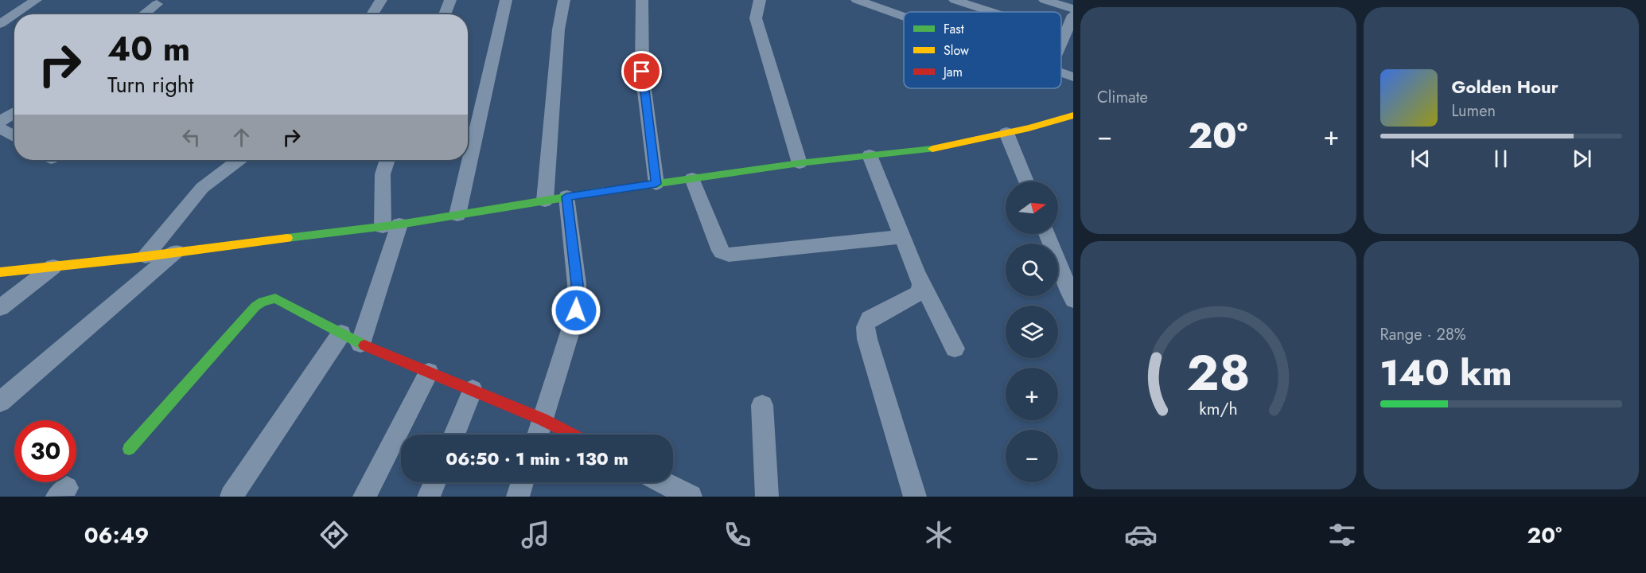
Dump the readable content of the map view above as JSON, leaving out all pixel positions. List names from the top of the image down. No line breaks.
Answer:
{"legend":["Fast","Slow","Jam"],"north":"right","page":{"tile":["Climate",["Range · 28%","140 km"]],"turn":["40 m","Turn right"],"song":["Golden Hour","Lumen"],"heat":["−","20°","+"],"map_buttons":["+","−"],"limit":"30","trip":"06:50 · 1 min · 130 m","tabs":["06:49","20°"],"gauge":["28","km/h"]}}
